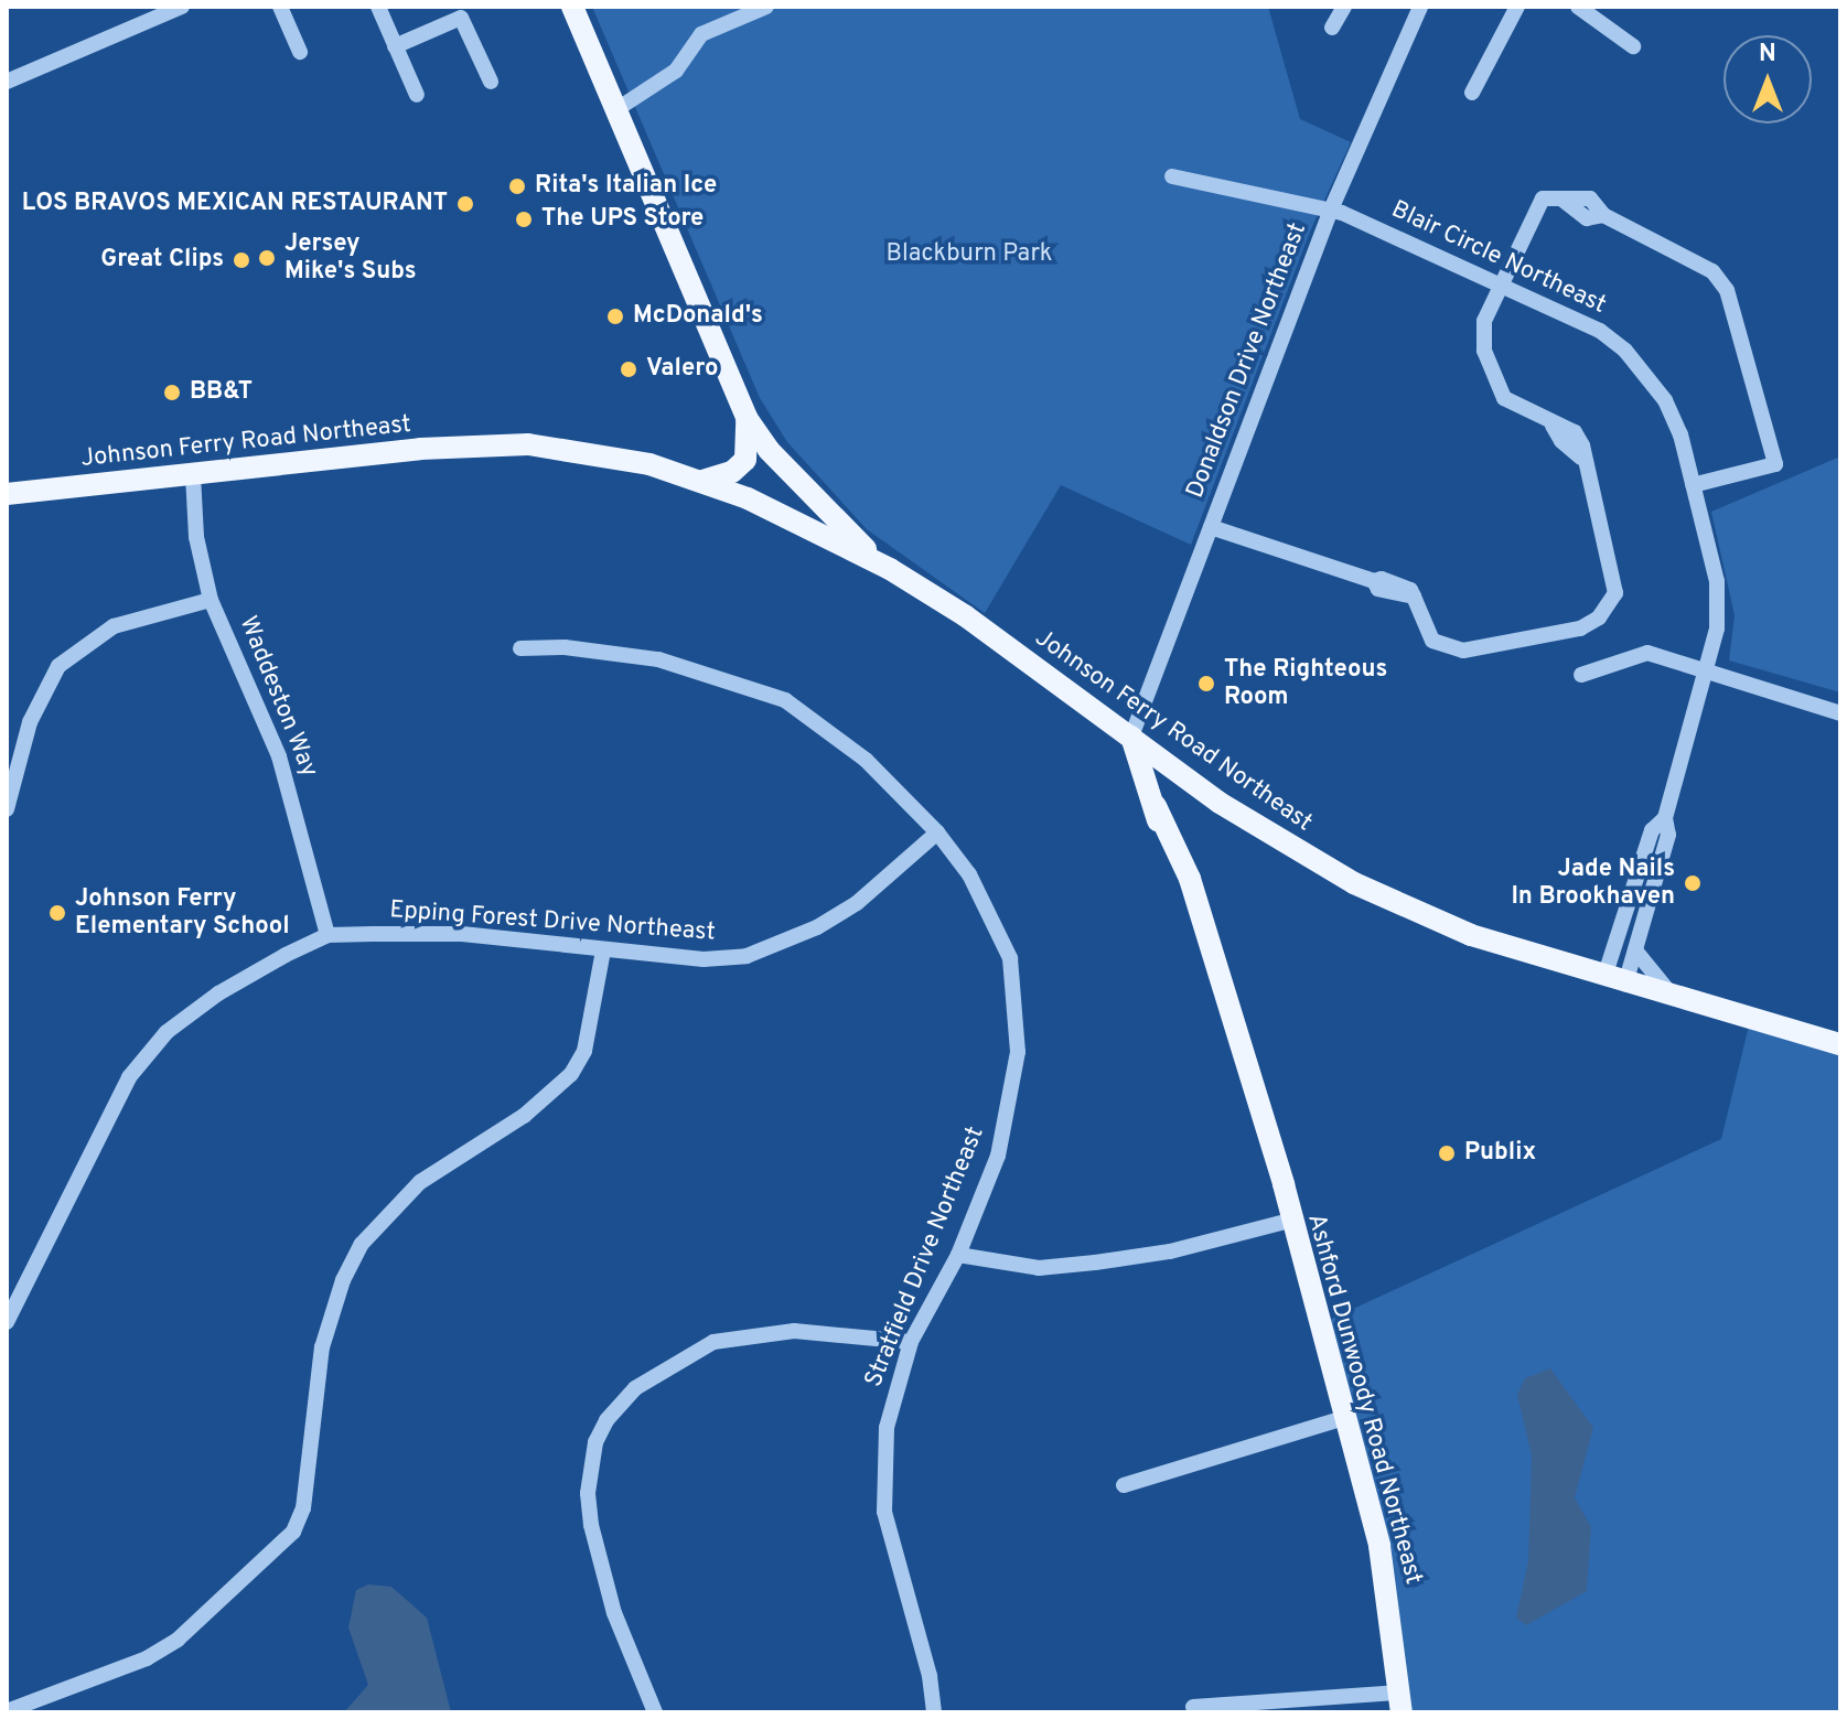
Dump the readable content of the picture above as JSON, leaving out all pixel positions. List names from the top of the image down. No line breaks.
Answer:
{"streets":{"main road":["Johnson Ferry Road Northeast","Ashford Dunwoody Road Northeast"],"street":["Blair Circle Northeast","Donaldson Drive Northeast","Waddeston Way","Epping Forest Drive Northeast","Stratfield Drive Northeast"]},"crossings":[["Blair Circle Northeast","Donaldson Drive Northeast"],["Blair Circle Northeast","Johnson Ferry Road Northeast"],["Donaldson Drive Northeast","Johnson Ferry Road Northeast"],["Donaldson Drive Northeast","Ashford Dunwoody Road Northeast"],["Johnson Ferry Road Northeast","Waddeston Way"],["Johnson Ferry Road Northeast","Ashford Dunwoody Road Northeast"],["Waddeston Way","Epping Forest Drive Northeast"],["Epping Forest Drive Northeast","Stratfield Drive Northeast"]],"parks":["Blackburn Park"],"places":["Rita's Italian Ice","LOS BRAVOS MEXICAN RESTAURANT","The UPS Store","Jersey Mike's Subs","Great Clips","McDonald's","Valero","BB&T","The Righteous Room","Jade Nails In Brookhaven","Johnson Ferry Elementary School","Publix"],"north":"top"}
